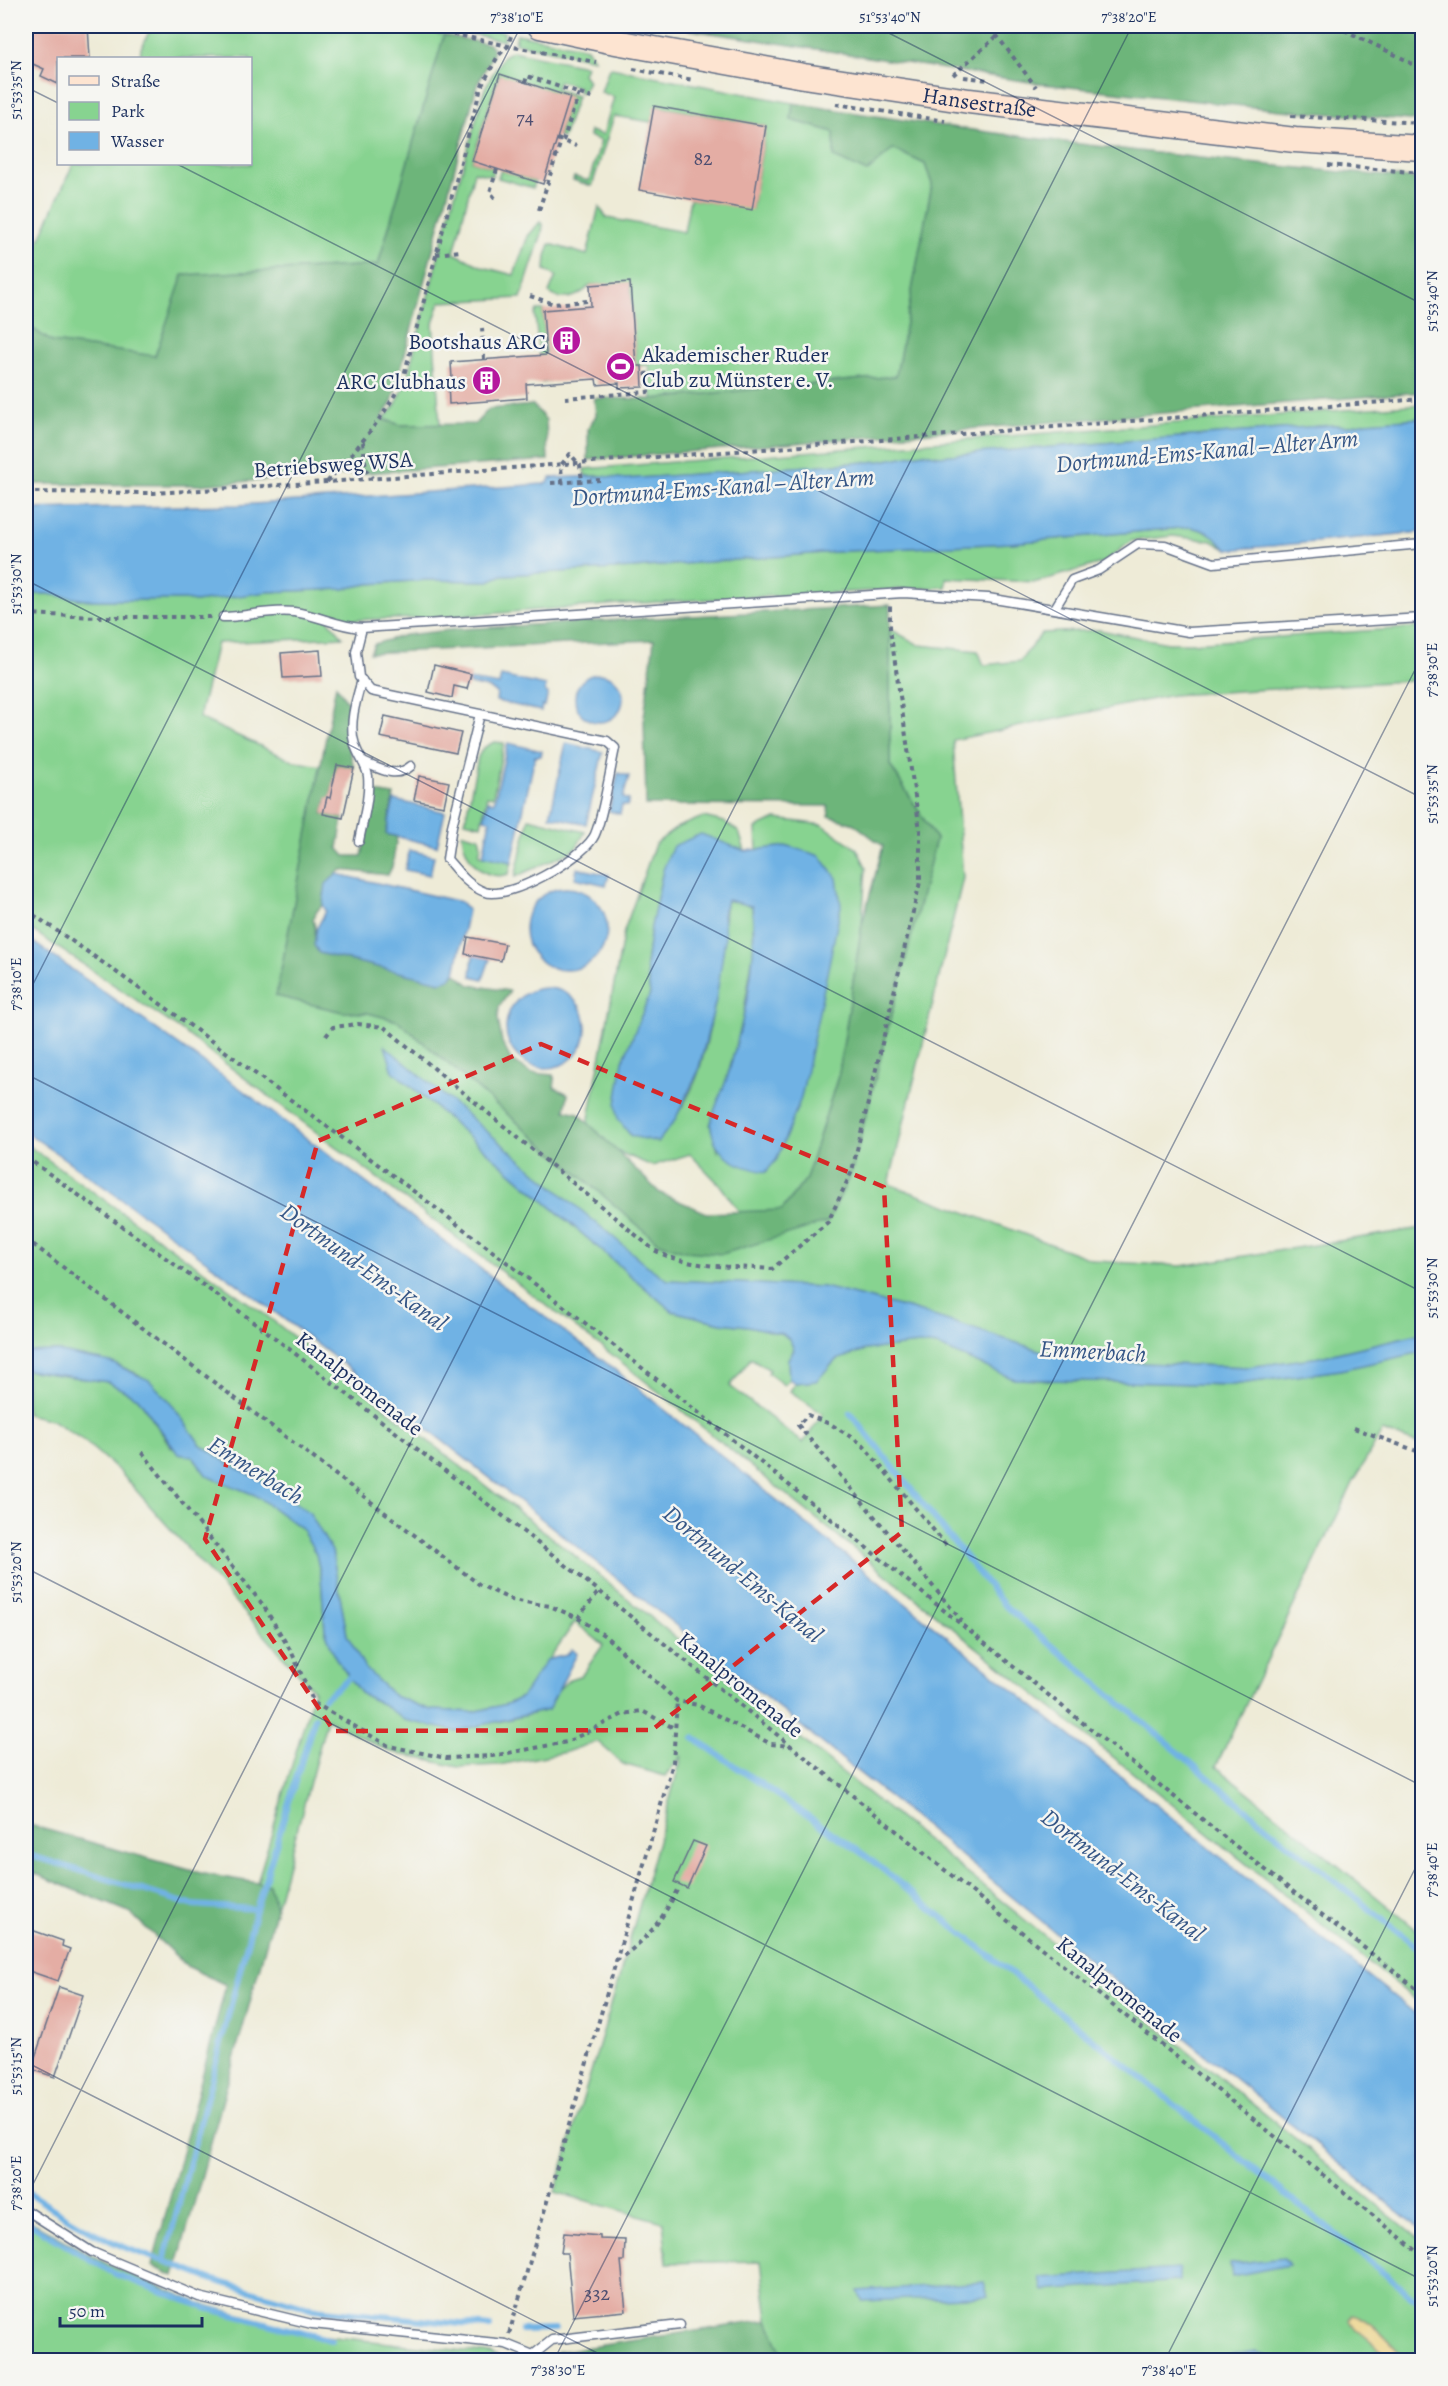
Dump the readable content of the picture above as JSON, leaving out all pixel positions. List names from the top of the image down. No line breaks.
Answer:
{"streets":{"main road":["Hansestraße"],"path":["Betriebsweg WSA","Kanalpromenade"]},"water":["Dortmund-Ems-Kanal – Alter Arm","Dortmund-Ems-Kanal","Emmerbach"],"places":{"building":["Bootshaus ARC","ARC Clubhaus"],"sports":["Akademischer Ruder Club zu Münster e. V."]},"house_numbers":["74","82","332"],"legend":["Straße","Park","Wasser"],"scale_bar":"50 m","coordinates":["7°38'10\"E","51°53'40\"N","7°38'20\"E","51°53'35\"N","51°53'30\"N","7°38'30\"E","51°53'20\"N","7°38'40\"E","51°53'15\"N"]}
